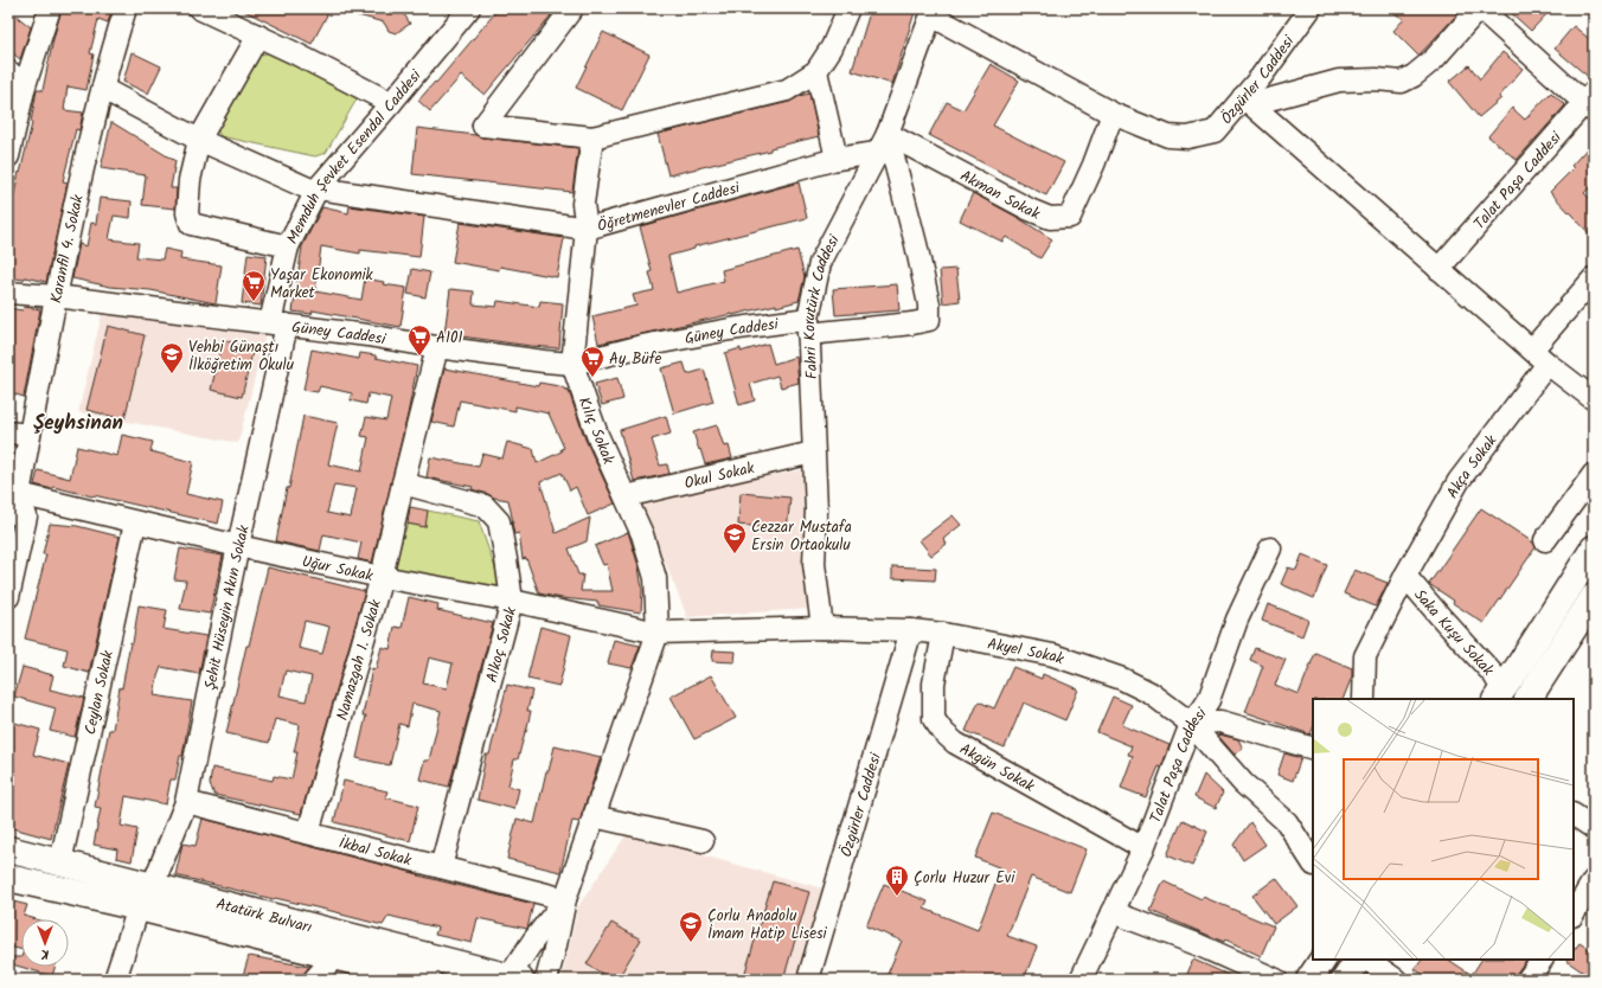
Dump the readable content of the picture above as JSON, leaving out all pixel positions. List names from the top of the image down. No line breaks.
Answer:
{"streets":{"main road":["Atatürk Bulvarı"],"street":["Özgürler Caddesi","Memduh Şevket Esendal Caddesi","Talat Paşa Caddesi","Akman Sokak","Öğretmenevler Caddesi","Karanfil 4. Sokak","Fahri Korutürk Caddesi","Güney Caddesi","Kılıç Sokak","Akça Sokak","Okul Sokak","Uğur Sokak","Şehit Hüseyin Akın Sokak","Saka Kuşu Sokak","Alkoç Sokak","Akyel Sokak","Namazgah 1. Sokak","Ceylan Sokak","Akgün Sokak","İkbal Sokak"]},"crossings":[["Özgürler Caddesi","Akman Sokak"],["Özgürler Caddesi","Fahri Korutürk Caddesi"],["Özgürler Caddesi","Akyel Sokak"],["Memduh Şevket Esendal Caddesi","Öğretmenevler Caddesi"],["Memduh Şevket Esendal Caddesi","Güney Caddesi"],["Memduh Şevket Esendal Caddesi","Şehit Hüseyin Akın Sokak"],["Talat Paşa Caddesi","Akyel Sokak"],["Talat Paşa Caddesi","Akgün Sokak"],["Akman Sokak","Fahri Korutürk Caddesi"],["Akman Sokak","Güney Caddesi"],["Öğretmenevler Caddesi","Karanfil 4. Sokak"],["Öğretmenevler Caddesi","Fahri Korutürk Caddesi"],["Öğretmenevler Caddesi","Kılıç Sokak"],["Karanfil 4. Sokak","Güney Caddesi"],["Karanfil 4. Sokak","Uğur Sokak"],["Fahri Korutürk Caddesi","Güney Caddesi"],["Fahri Korutürk Caddesi","Okul Sokak"],["Fahri Korutürk Caddesi","Akyel Sokak"],["Güney Caddesi","Kılıç Sokak"],["Güney Caddesi","Şehit Hüseyin Akın Sokak"],["Güney Caddesi","Namazgah 1. Sokak"],["Kılıç Sokak","Okul Sokak"],["Kılıç Sokak","Uğur Sokak"],["Kılıç Sokak","Akyel Sokak"],["Akça Sokak","Saka Kuşu Sokak"],["Uğur Sokak","Şehit Hüseyin Akın Sokak"],["Uğur Sokak","Alkoç Sokak"],["Uğur Sokak","Akyel Sokak"],["Uğur Sokak","Namazgah 1. Sokak"],["Uğur Sokak","Ceylan Sokak"],["Şehit Hüseyin Akın Sokak","İkbal Sokak"],["Şehit Hüseyin Akın Sokak","Atatürk Bulvarı"],["Alkoç Sokak","Namazgah 1. Sokak"],["Alkoç Sokak","İkbal Sokak"],["Akyel Sokak","Akgün Sokak"],["Namazgah 1. Sokak","İkbal Sokak"],["Ceylan Sokak","Atatürk Bulvarı"]],"districts":["Şeyhsinan"],"places":{"supermarket":["Yaşar Ekonomik Market","A101","Ay Büfe"],"school or university":["Vehbi Günaştı İlköğretim Okulu","Cezzar Mustafa Ersin Ortaokulu","Çorlu Anadolu İmam Hatip Lisesi"],"building":["Çorlu Huzur Evi"]},"north":"bottom"}
